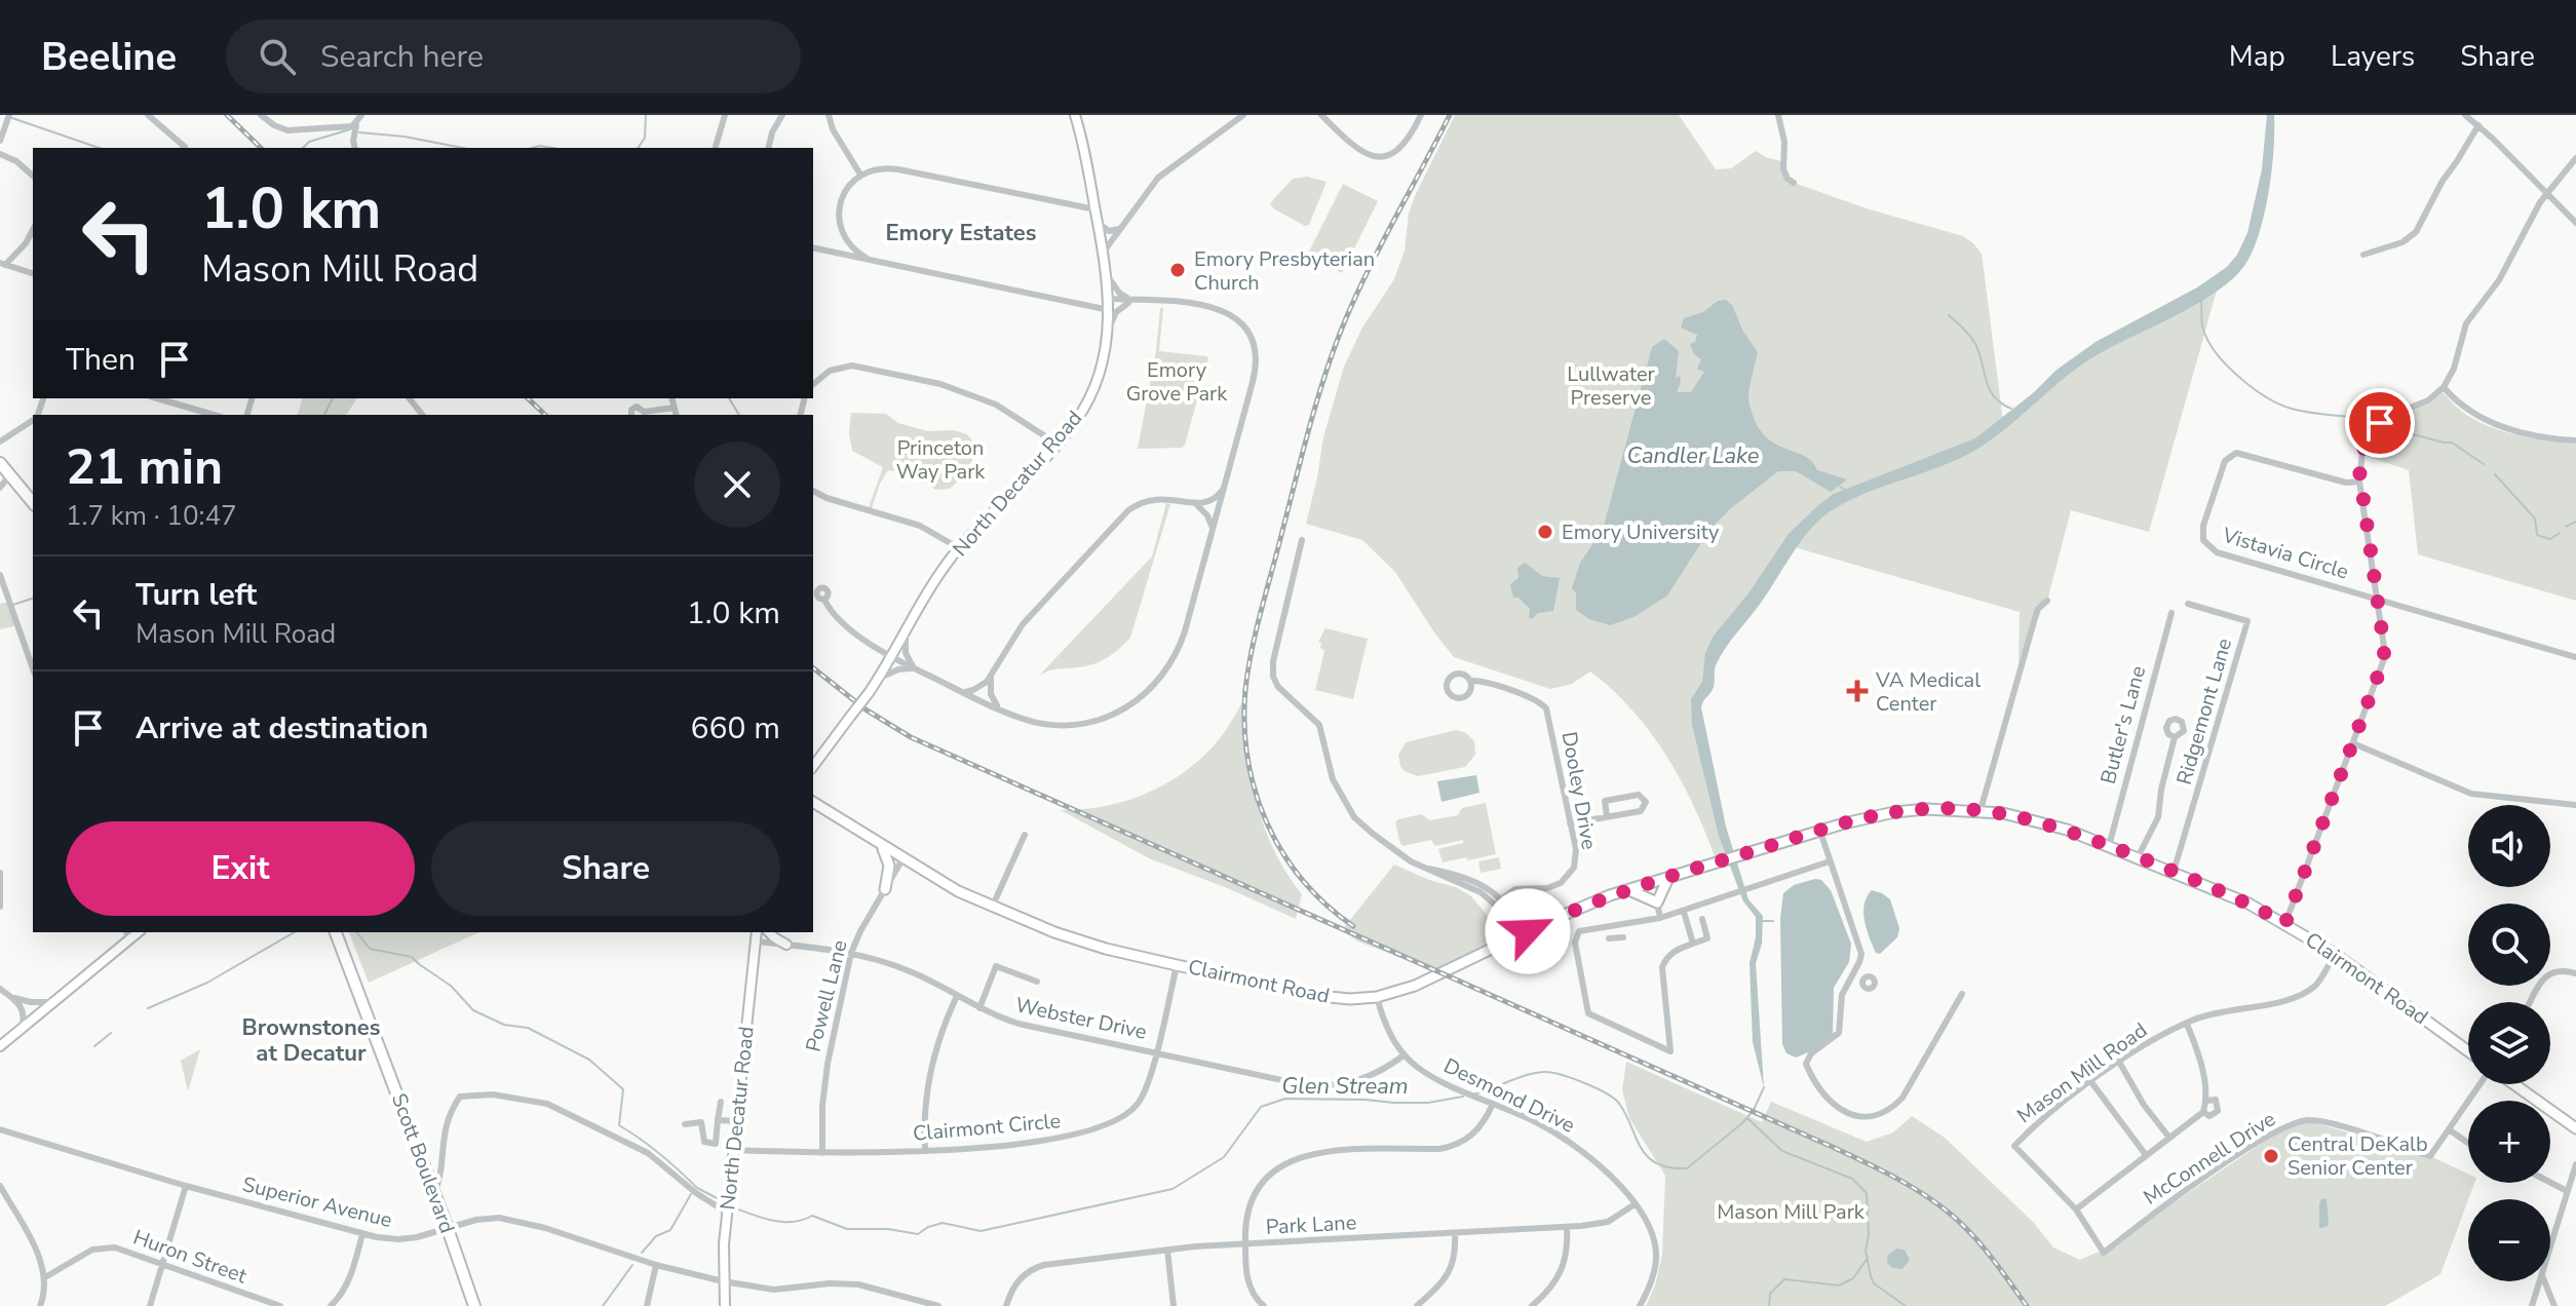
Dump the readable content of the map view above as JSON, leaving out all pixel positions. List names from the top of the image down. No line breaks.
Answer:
{"streets":{"highway":["Scott Boulevard"],"main road":["North Decatur Road","Clairmont Road"],"street":["Vistavia Circle","Ridgemont Lane","Butler's Lane","Dooley Drive","Powell Lane","Webster Drive","Mason Mill Road","Desmond Drive","Clairmont Circle","McConnell Drive","Superior Avenue","Park Lane","Huron Street"]},"crossings":[["North Decatur Road","Webster Drive"],["North Decatur Road","Clairmont Circle"],["North Decatur Road","Superior Avenue"],["Ridgemont Lane","Clairmont Road"],["Butler's Lane","Clairmont Road"],["Clairmont Road","Powell Lane"],["Clairmont Road","Mason Mill Road"],["Clairmont Road","Desmond Drive"],["Clairmont Road","Clairmont Circle"],["Powell Lane","Webster Drive"],["Powell Lane","Clairmont Circle"],["Webster Drive","Desmond Drive"],["Webster Drive","Clairmont Circle"],["Mason Mill Road","McConnell Drive"],["Desmond Drive","Park Lane"],["Scott Boulevard","Superior Avenue"]],"districts":["Emory Estates","Brownstones at Decatur"],"water":["Candler Lake","Glen Stream"],"parks":["Emory Grove Park","Lullwater Preserve","Princeton Way Park","Mason Mill Park"],"places":{"other":["Emory Presbyterian Church","Emory University","Central DeKalb Senior Center"],"health":["VA Medical Center"]},"page":{"header":"Beeline","search":"Search here","nav":["Map","Layers","Share"],"turn":["1.0 km","Mason Mill Road"],"then":"Then","heading":["21 min","1.7 km · 10:47"],"list":[{"name":"Turn left","note":"Mason Mill Road","value":"1.0 km"},{"name":"Arrive at destination","value":"660 m"}],"map_buttons":["+","−"],"buttons":["Exit","Share"]}}
